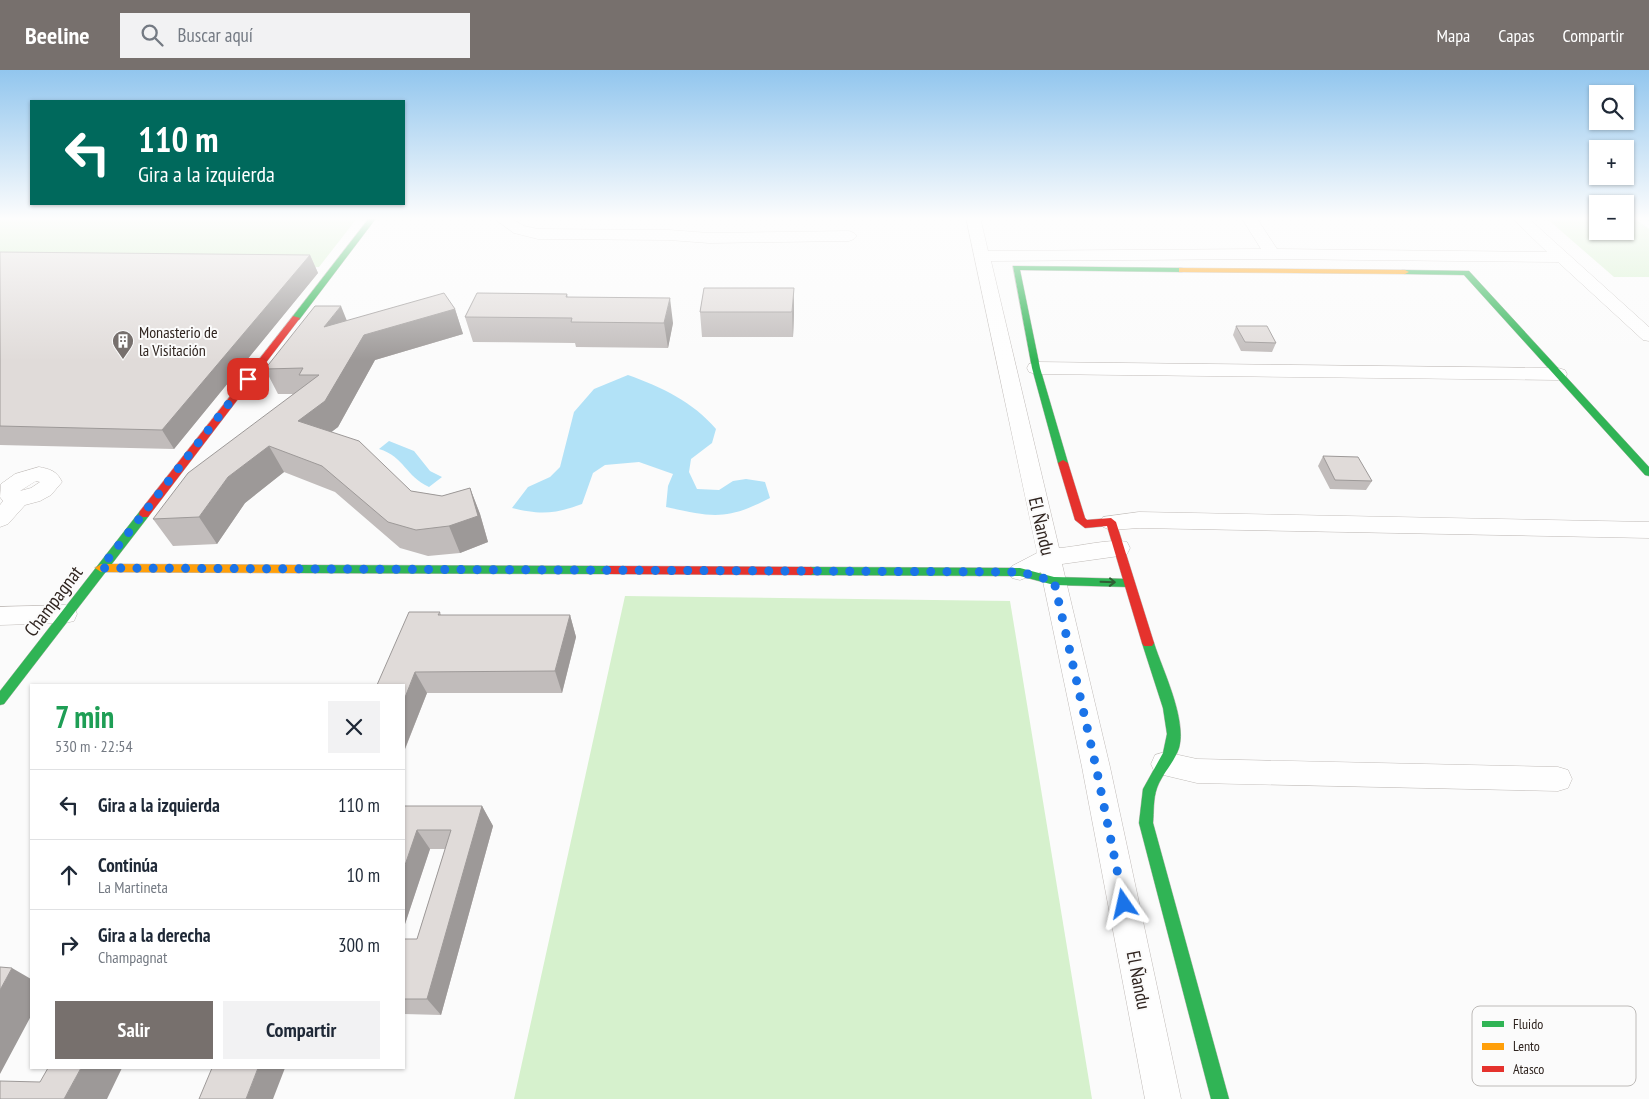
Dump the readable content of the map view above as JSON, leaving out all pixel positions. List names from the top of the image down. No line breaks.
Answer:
{"streets":{"street":["El Ñandu","Champagnat"]},"places":{"building":["Monasterio de la Visitación"]},"legend":["Fluido","Lento","Atasco"],"page":{"header":"Beeline","search":"Buscar aquí","nav":["Mapa","Capas","Compartir"],"map_buttons":["+","−"],"turn":["110 m","Gira a la izquierda"],"heading":["7 min","530 m · 22:54"],"list":[{"name":"Gira a la izquierda","value":"110 m"},{"name":"Continúa","note":"La Martineta","value":"10 m"},{"name":"Gira a la derecha","note":"Champagnat","value":"300 m"}],"buttons":["Salir","Compartir"]}}
